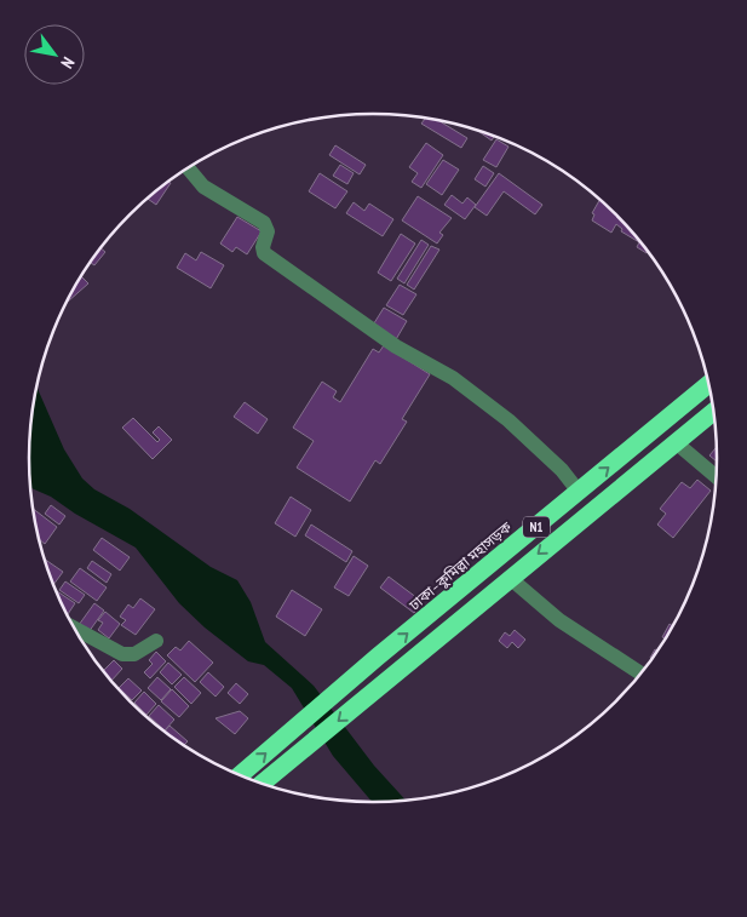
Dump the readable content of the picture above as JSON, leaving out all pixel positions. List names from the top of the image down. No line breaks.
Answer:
{"streets":{"highway":["N1","ঢাকা–কুমিল্লা মহাসড়ক"]},"north":"bottom right"}
